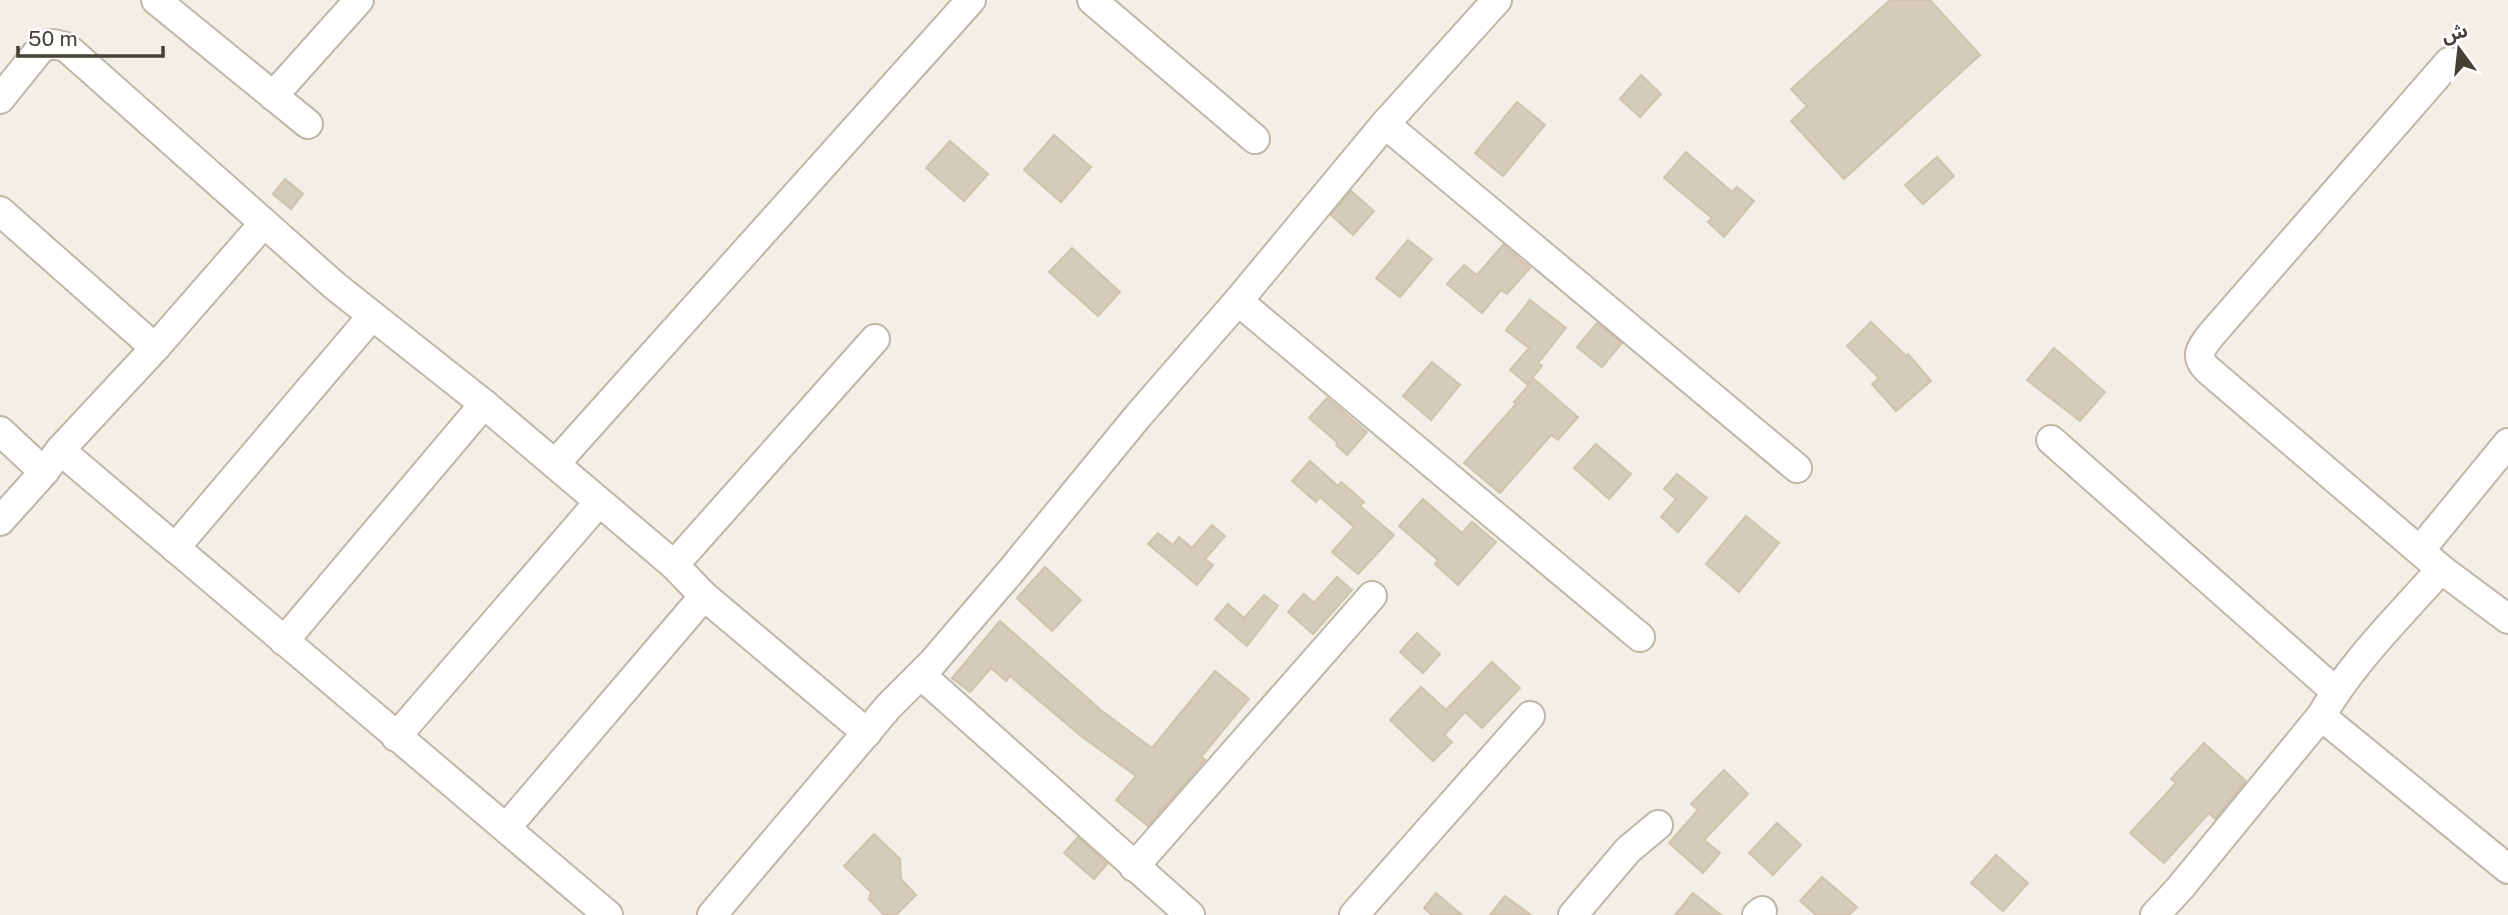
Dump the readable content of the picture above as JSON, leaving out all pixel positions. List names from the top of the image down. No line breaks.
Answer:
{"scale_bar":"50 m","north":"top"}
